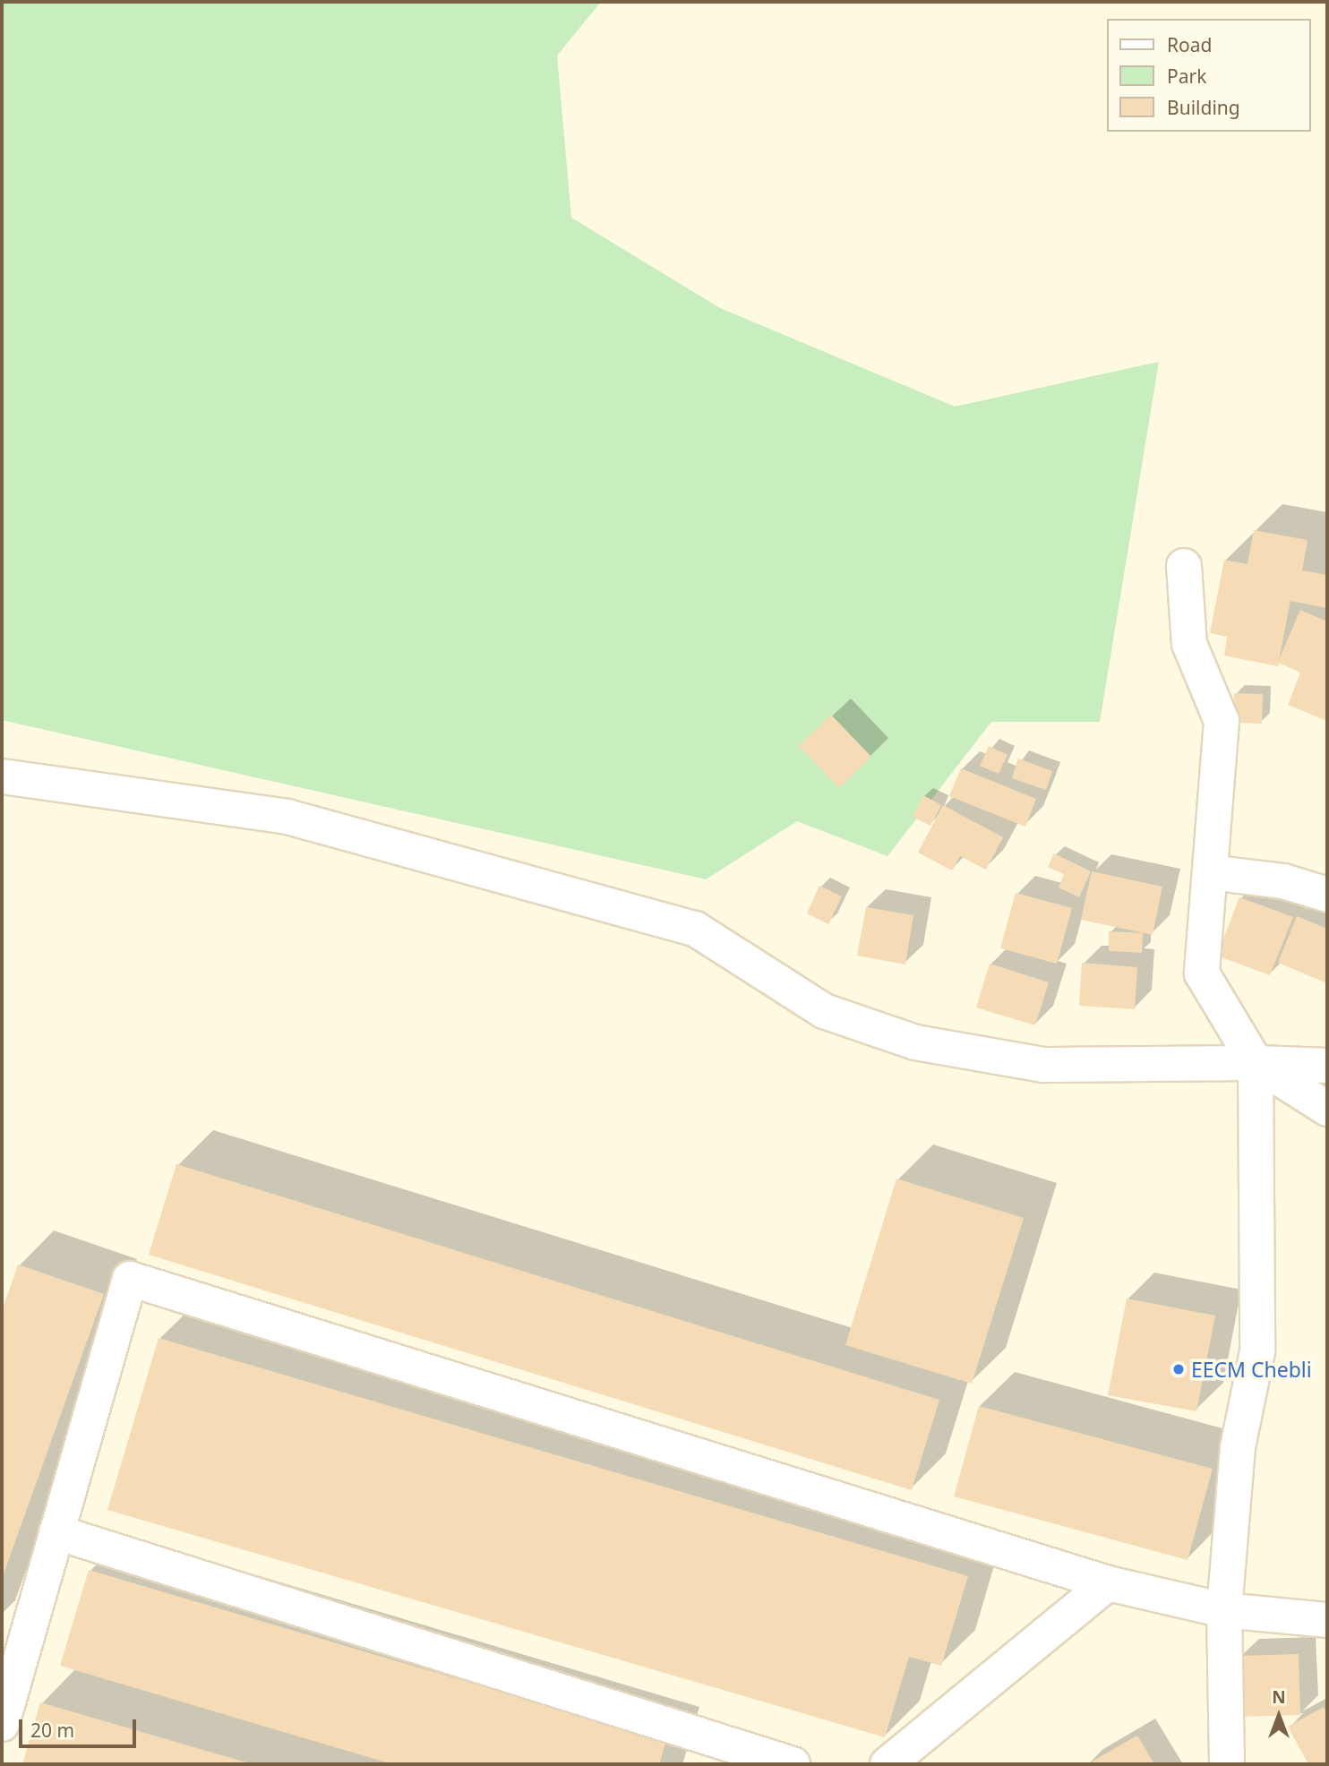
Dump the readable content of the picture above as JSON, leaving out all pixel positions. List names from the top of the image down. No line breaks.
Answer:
{"places":["EECM Chebli"],"legend":["Road","Park","Building"],"scale_bar":"20 m","north":"top"}
